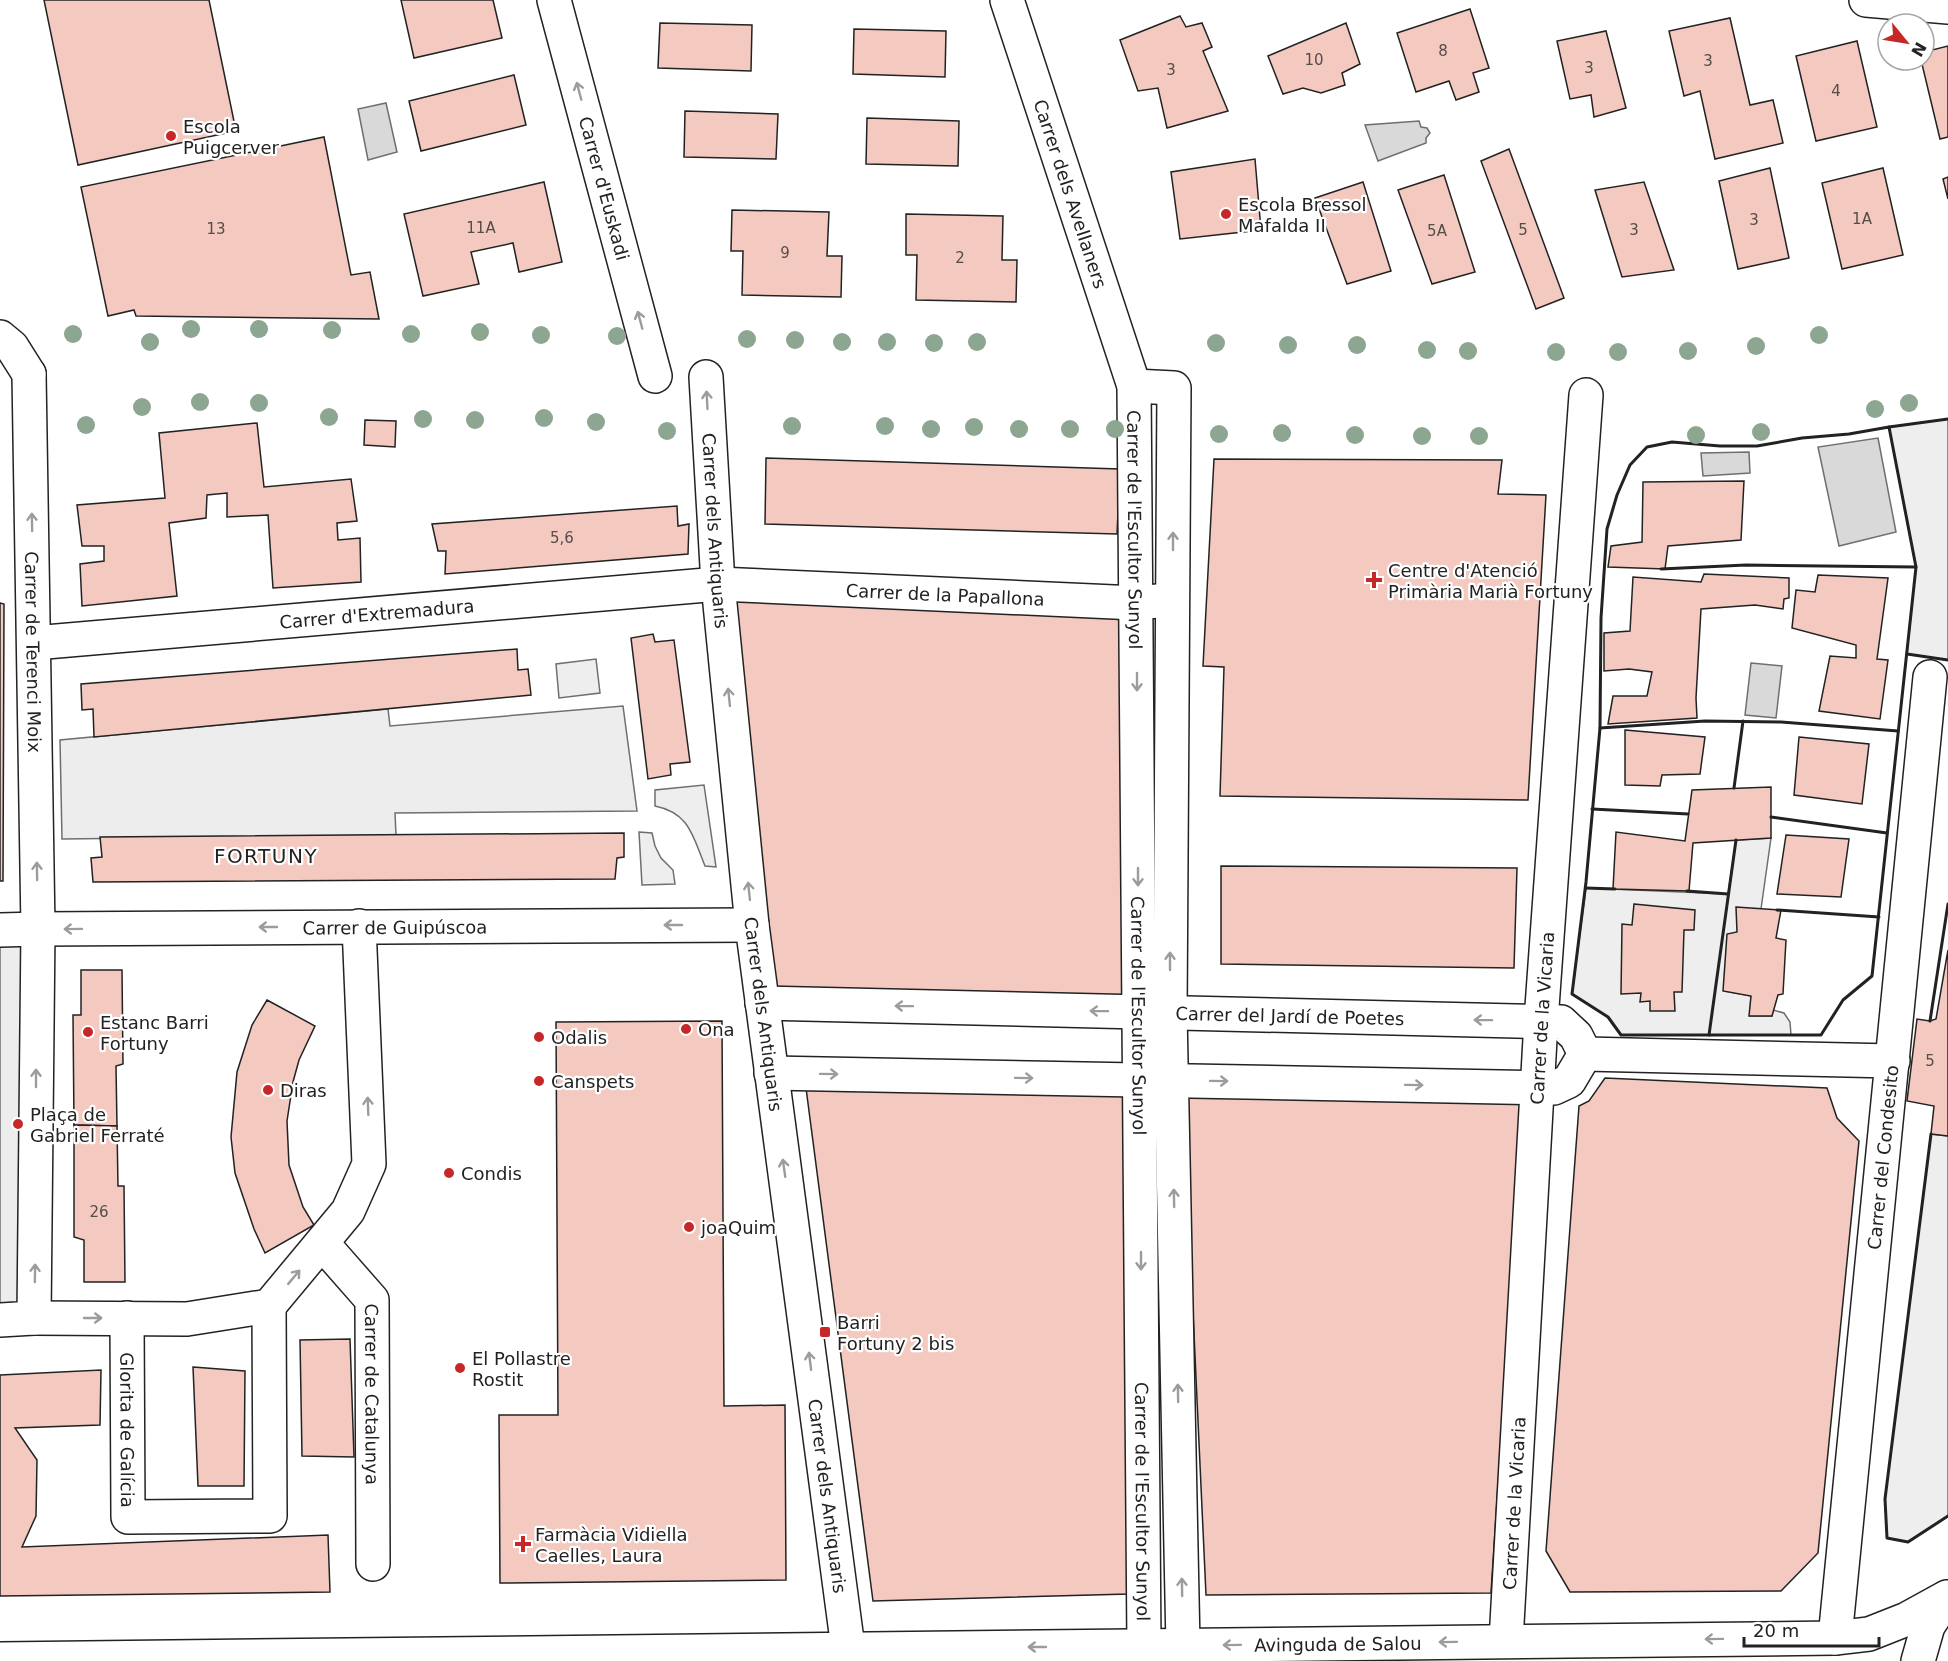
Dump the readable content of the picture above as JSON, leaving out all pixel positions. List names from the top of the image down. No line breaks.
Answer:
{"streets":{"street":["Carrer d'Euskadi","Carrer dels Avellaners","Carrer de l'Escultor Sunyol","Carrer dels Antiquaris","Carrer de la Papallona","Carrer d'Extremadura","Carrer de Terenci Moix","Carrer de Guipúscoa","Carrer del Jardí de Poetes","Carrer de la Vicaria","Carrer del Condesito","Carrer de Catalunya","Glorita de Galícia","Avinguda de Salou"]},"crossings":[["Carrer dels Avellaners","Carrer de l'Escultor Sunyol"],["Carrer de l'Escultor Sunyol","Carrer de la Papallona"],["Carrer de l'Escultor Sunyol","Carrer del Jardí de Poetes"],["Carrer de l'Escultor Sunyol","Avinguda de Salou"],["Carrer dels Antiquaris","Carrer de la Papallona"],["Carrer dels Antiquaris","Carrer d'Extremadura"],["Carrer dels Antiquaris","Carrer de Guipúscoa"],["Carrer dels Antiquaris","Carrer del Jardí de Poetes"],["Carrer dels Antiquaris","Avinguda de Salou"],["Carrer de la Papallona","Carrer d'Extremadura"],["Carrer d'Extremadura","Carrer de Terenci Moix"],["Carrer de Terenci Moix","Carrer de Guipúscoa"],["Carrer del Jardí de Poetes","Carrer de la Vicaria"],["Carrer de la Vicaria","Avinguda de Salou"],["Carrer del Condesito","Avinguda de Salou"]],"one_way":["Carrer d'Euskadi","Carrer dels Antiquaris","Carrer de Terenci Moix","Carrer de Guipúscoa","Avinguda de Salou"],"districts":["FORTUNY"],"places":{"other":["Escola Puigcerver","Escola Bressol Mafalda II","Ona","Estanc Barri Fortuny","Odalis","Canspets","Diras","Plaça de Gabriel Ferraté","Condis","joaQuim","El Pollastre Rostit"],"health":["Centre d'Atenció Primària Marià Fortuny","Farmàcia Vidiella Caelles, Laura"],"transit":["Barri Fortuny 2 bis"]},"house_numbers":["8","10","3","3","3","4","1A","3","11A","13","5","3","5A","9","2","5,6","5","26"],"scale_bar":"20 m","north":"bottom right"}
